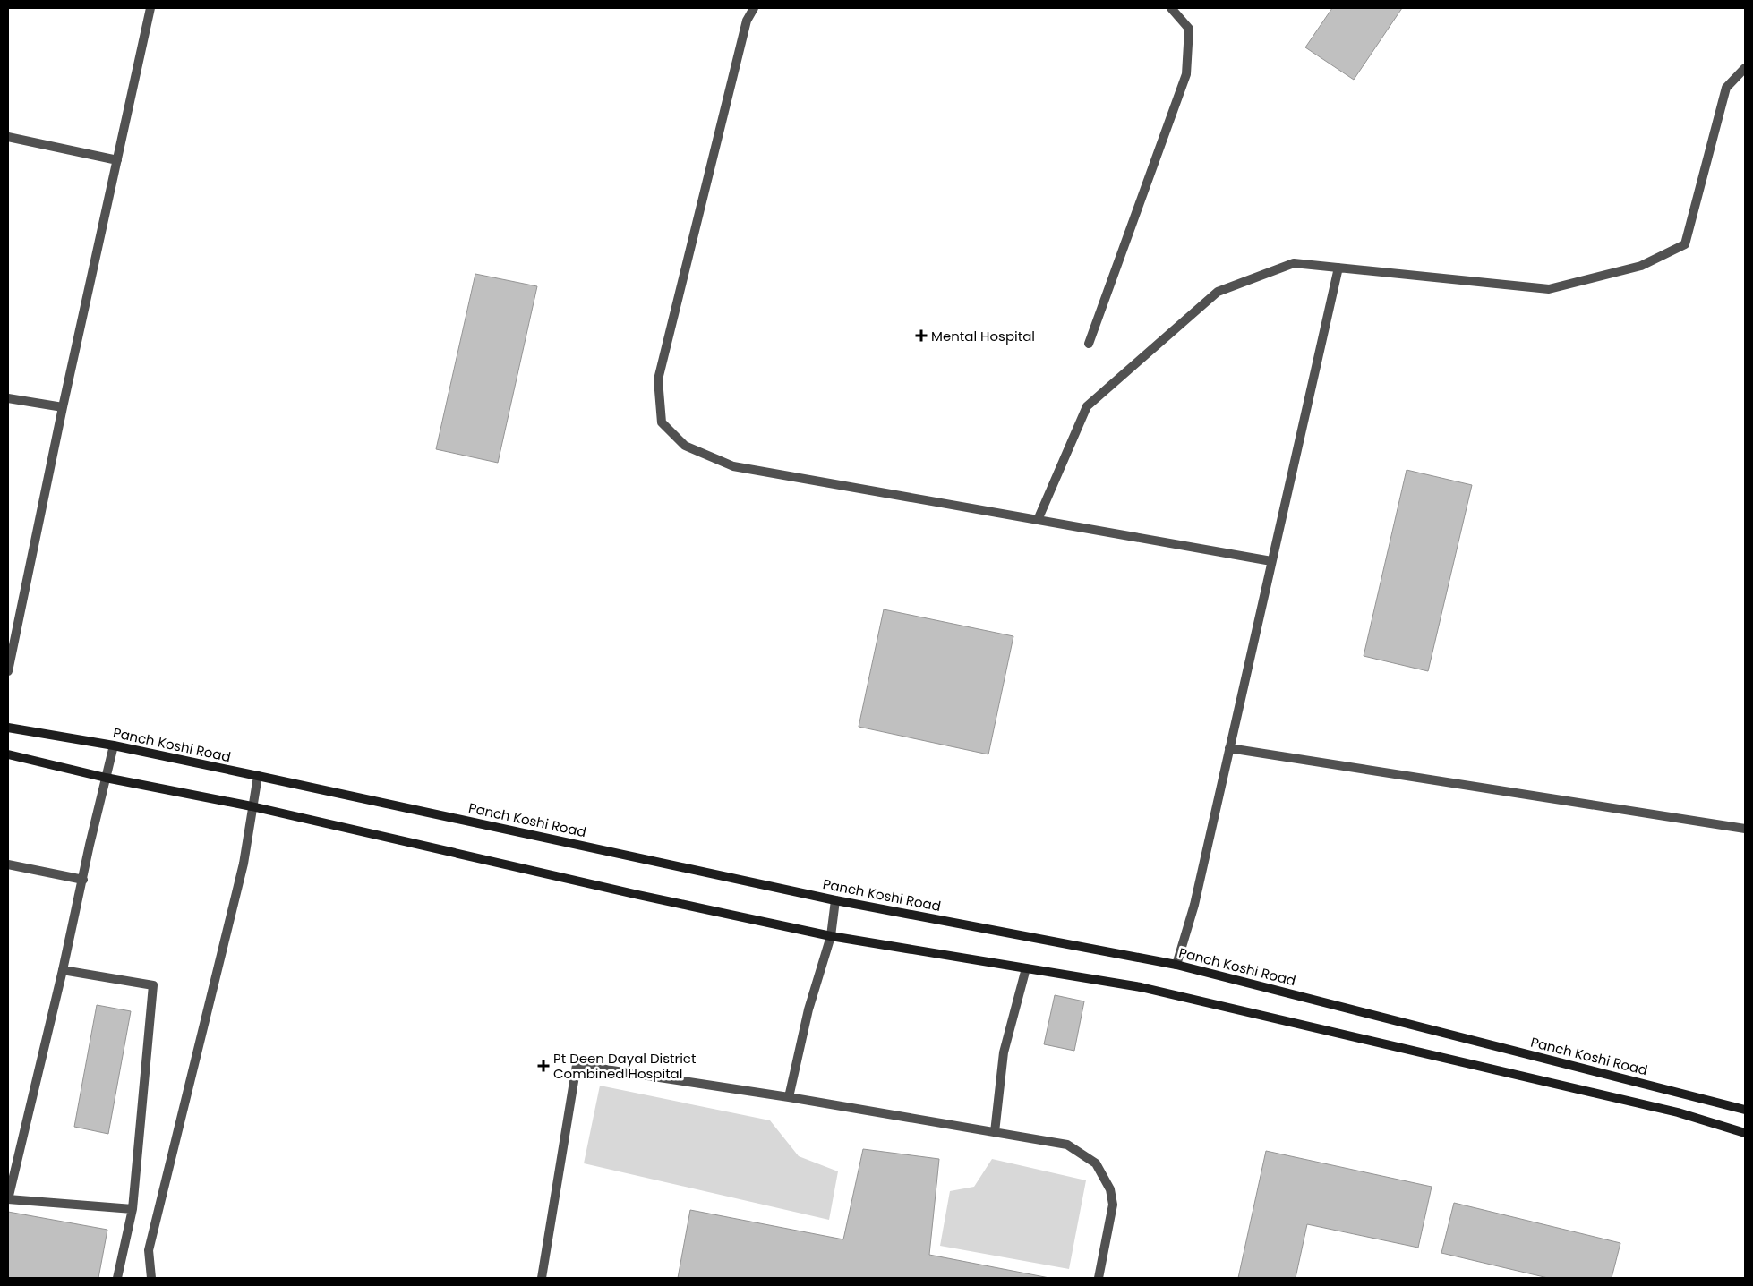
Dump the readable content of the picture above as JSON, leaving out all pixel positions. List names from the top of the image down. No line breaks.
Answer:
{"streets":{"street":["Panch Koshi Road"]},"places":{"health":["Mental Hospital","Pt Deen Dayal District Combined Hospital"]}}
